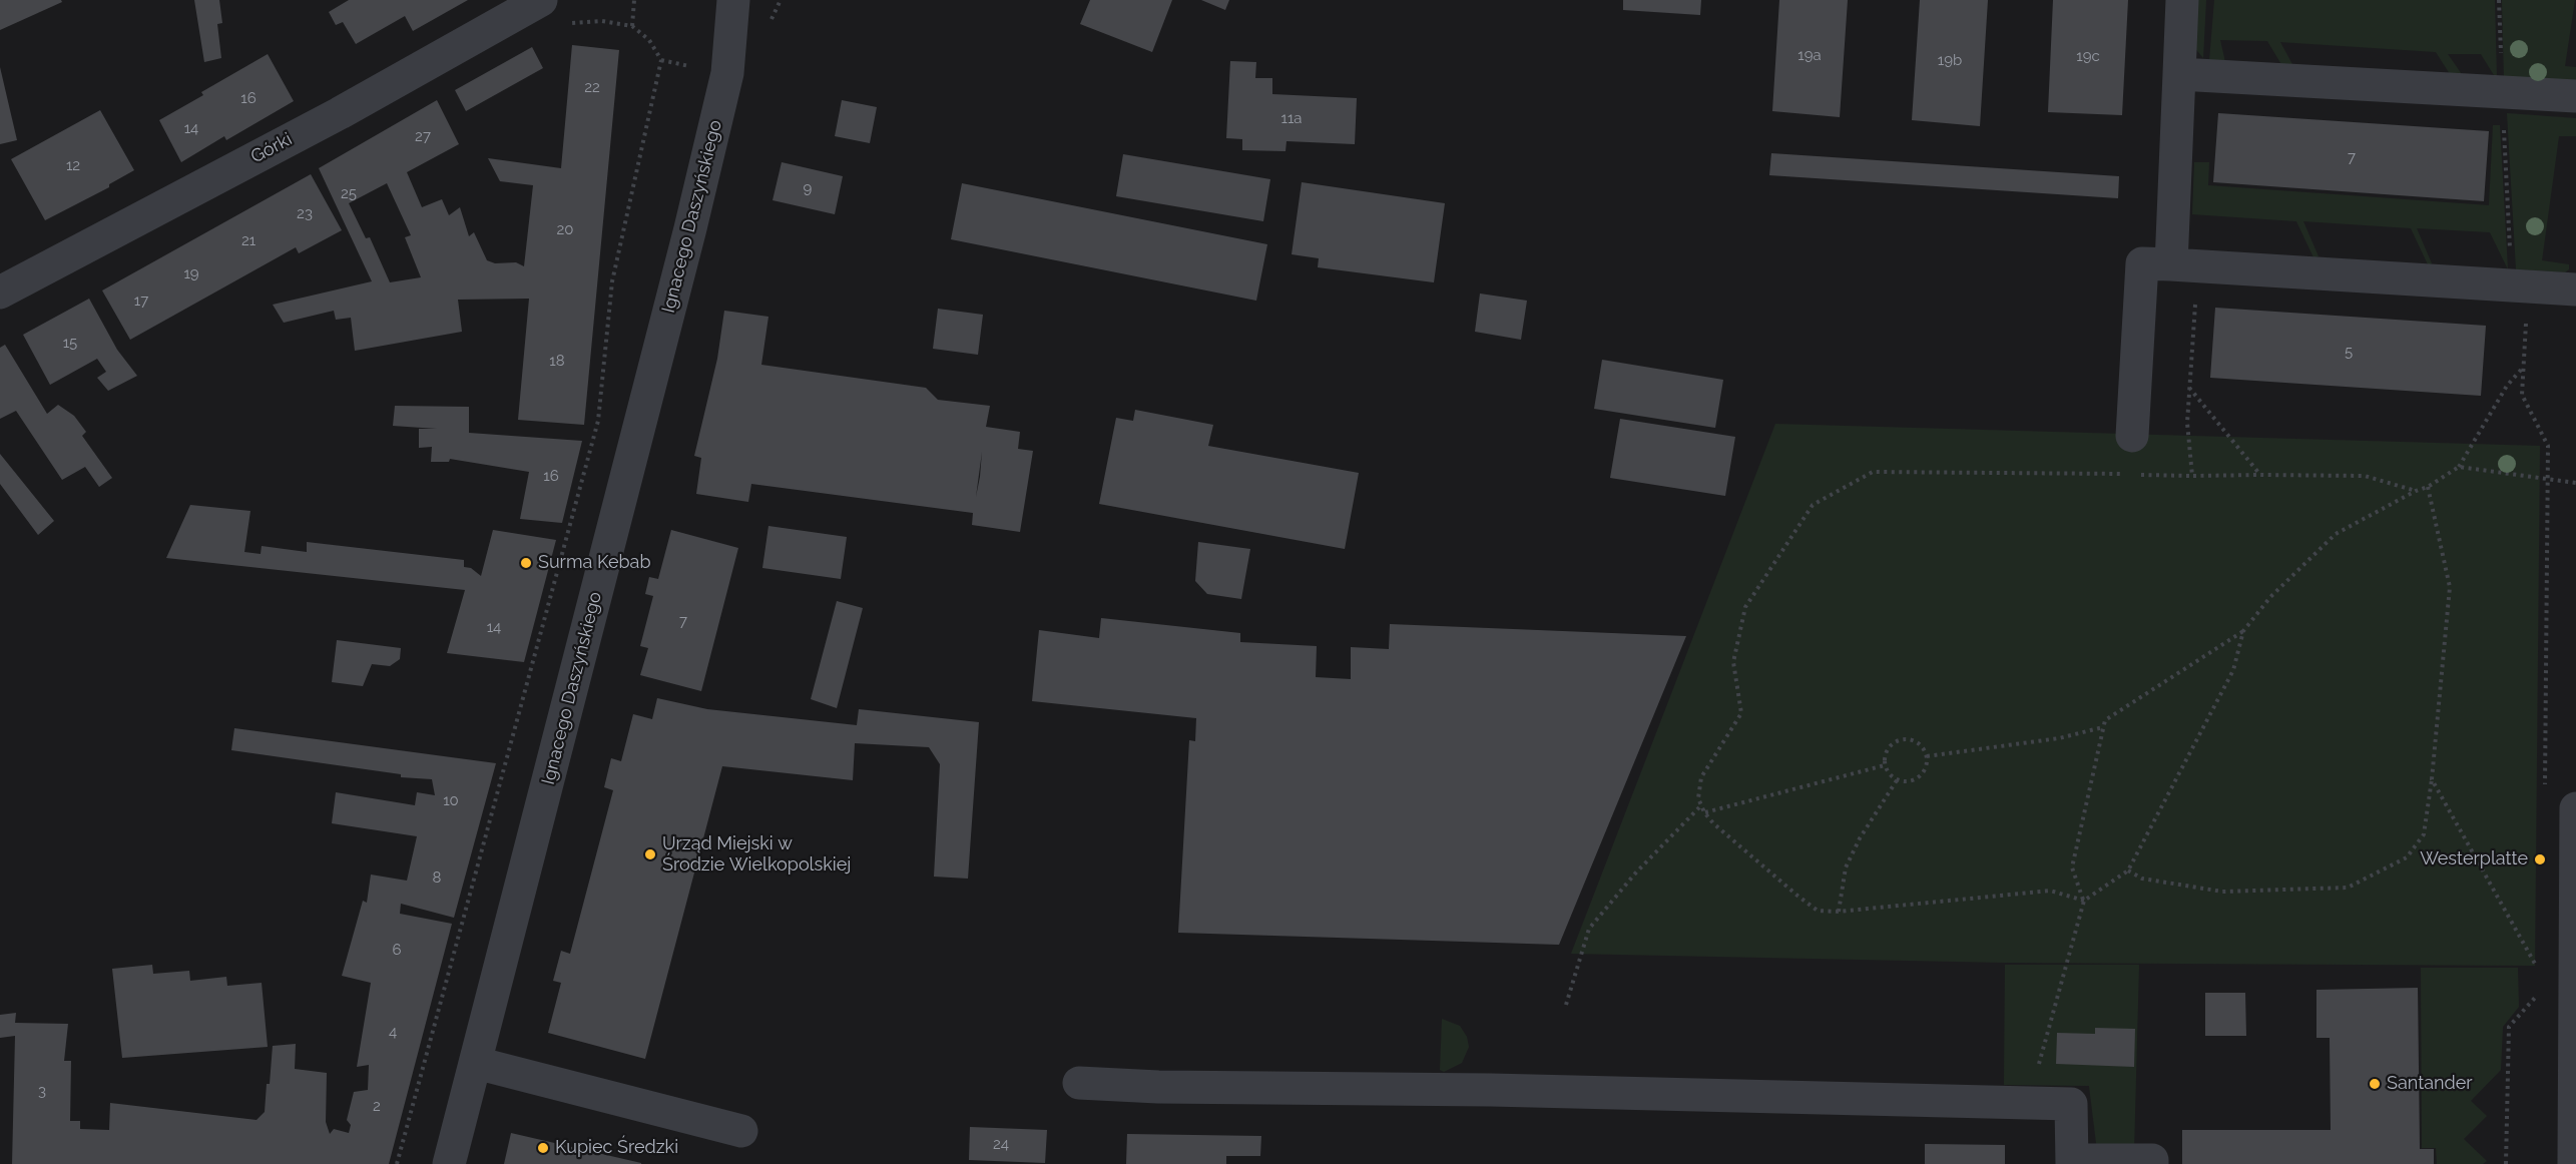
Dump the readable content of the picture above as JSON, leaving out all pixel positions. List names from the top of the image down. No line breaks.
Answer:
{"streets":{"street":["Górki","Ignacego Daszyńskiego"]},"places":["Surma Kebab","Urząd Miejski w Środzie Wielkopolskiej","Westerplatte","Santander","Kupiec Średzki"],"house_numbers":["19a","19c","19b","22","16","11a","14","27","7","12","9","25","23","20","21","19","17","15","5","18","16","7","14","10","8","6","4","3","2","24"]}
